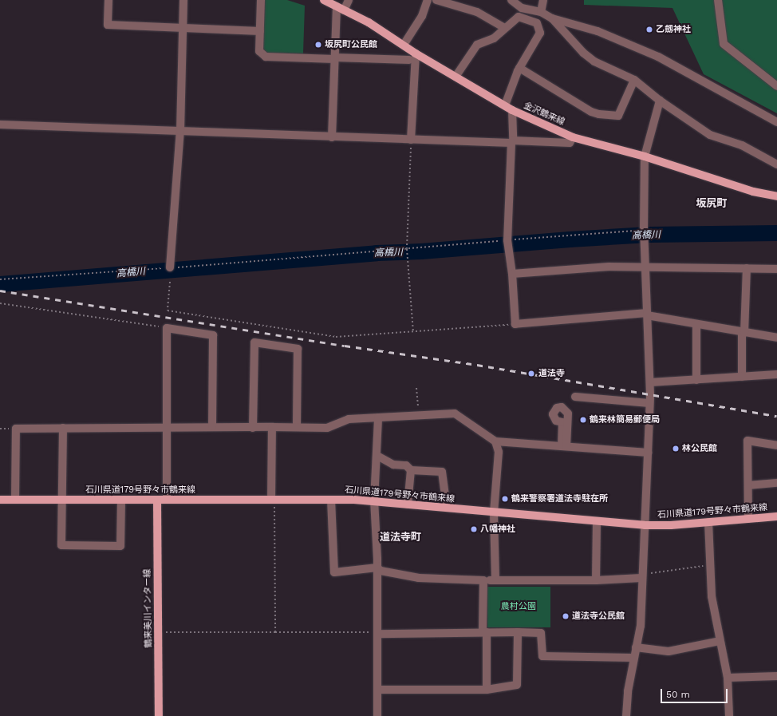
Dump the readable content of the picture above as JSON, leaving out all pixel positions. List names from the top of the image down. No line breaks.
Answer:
{"streets":{"main road":["金沢鶴来線","石川県道179号野々市鶴来線","鶴来美川インター線"]},"crossings":[["石川県道179号野々市鶴来線","鶴来美川インター線"]],"districts":["坂尻町","道法寺町"],"water":["高橋川"],"parks":["農村公園"],"places":["乙劔神社","坂尻町公民館","道法寺","鶴来林簡易郵便局","林公民館","鶴来警察署道法寺駐在所","八幡神社","道法寺公民館"],"scale_bar":"50 m"}
